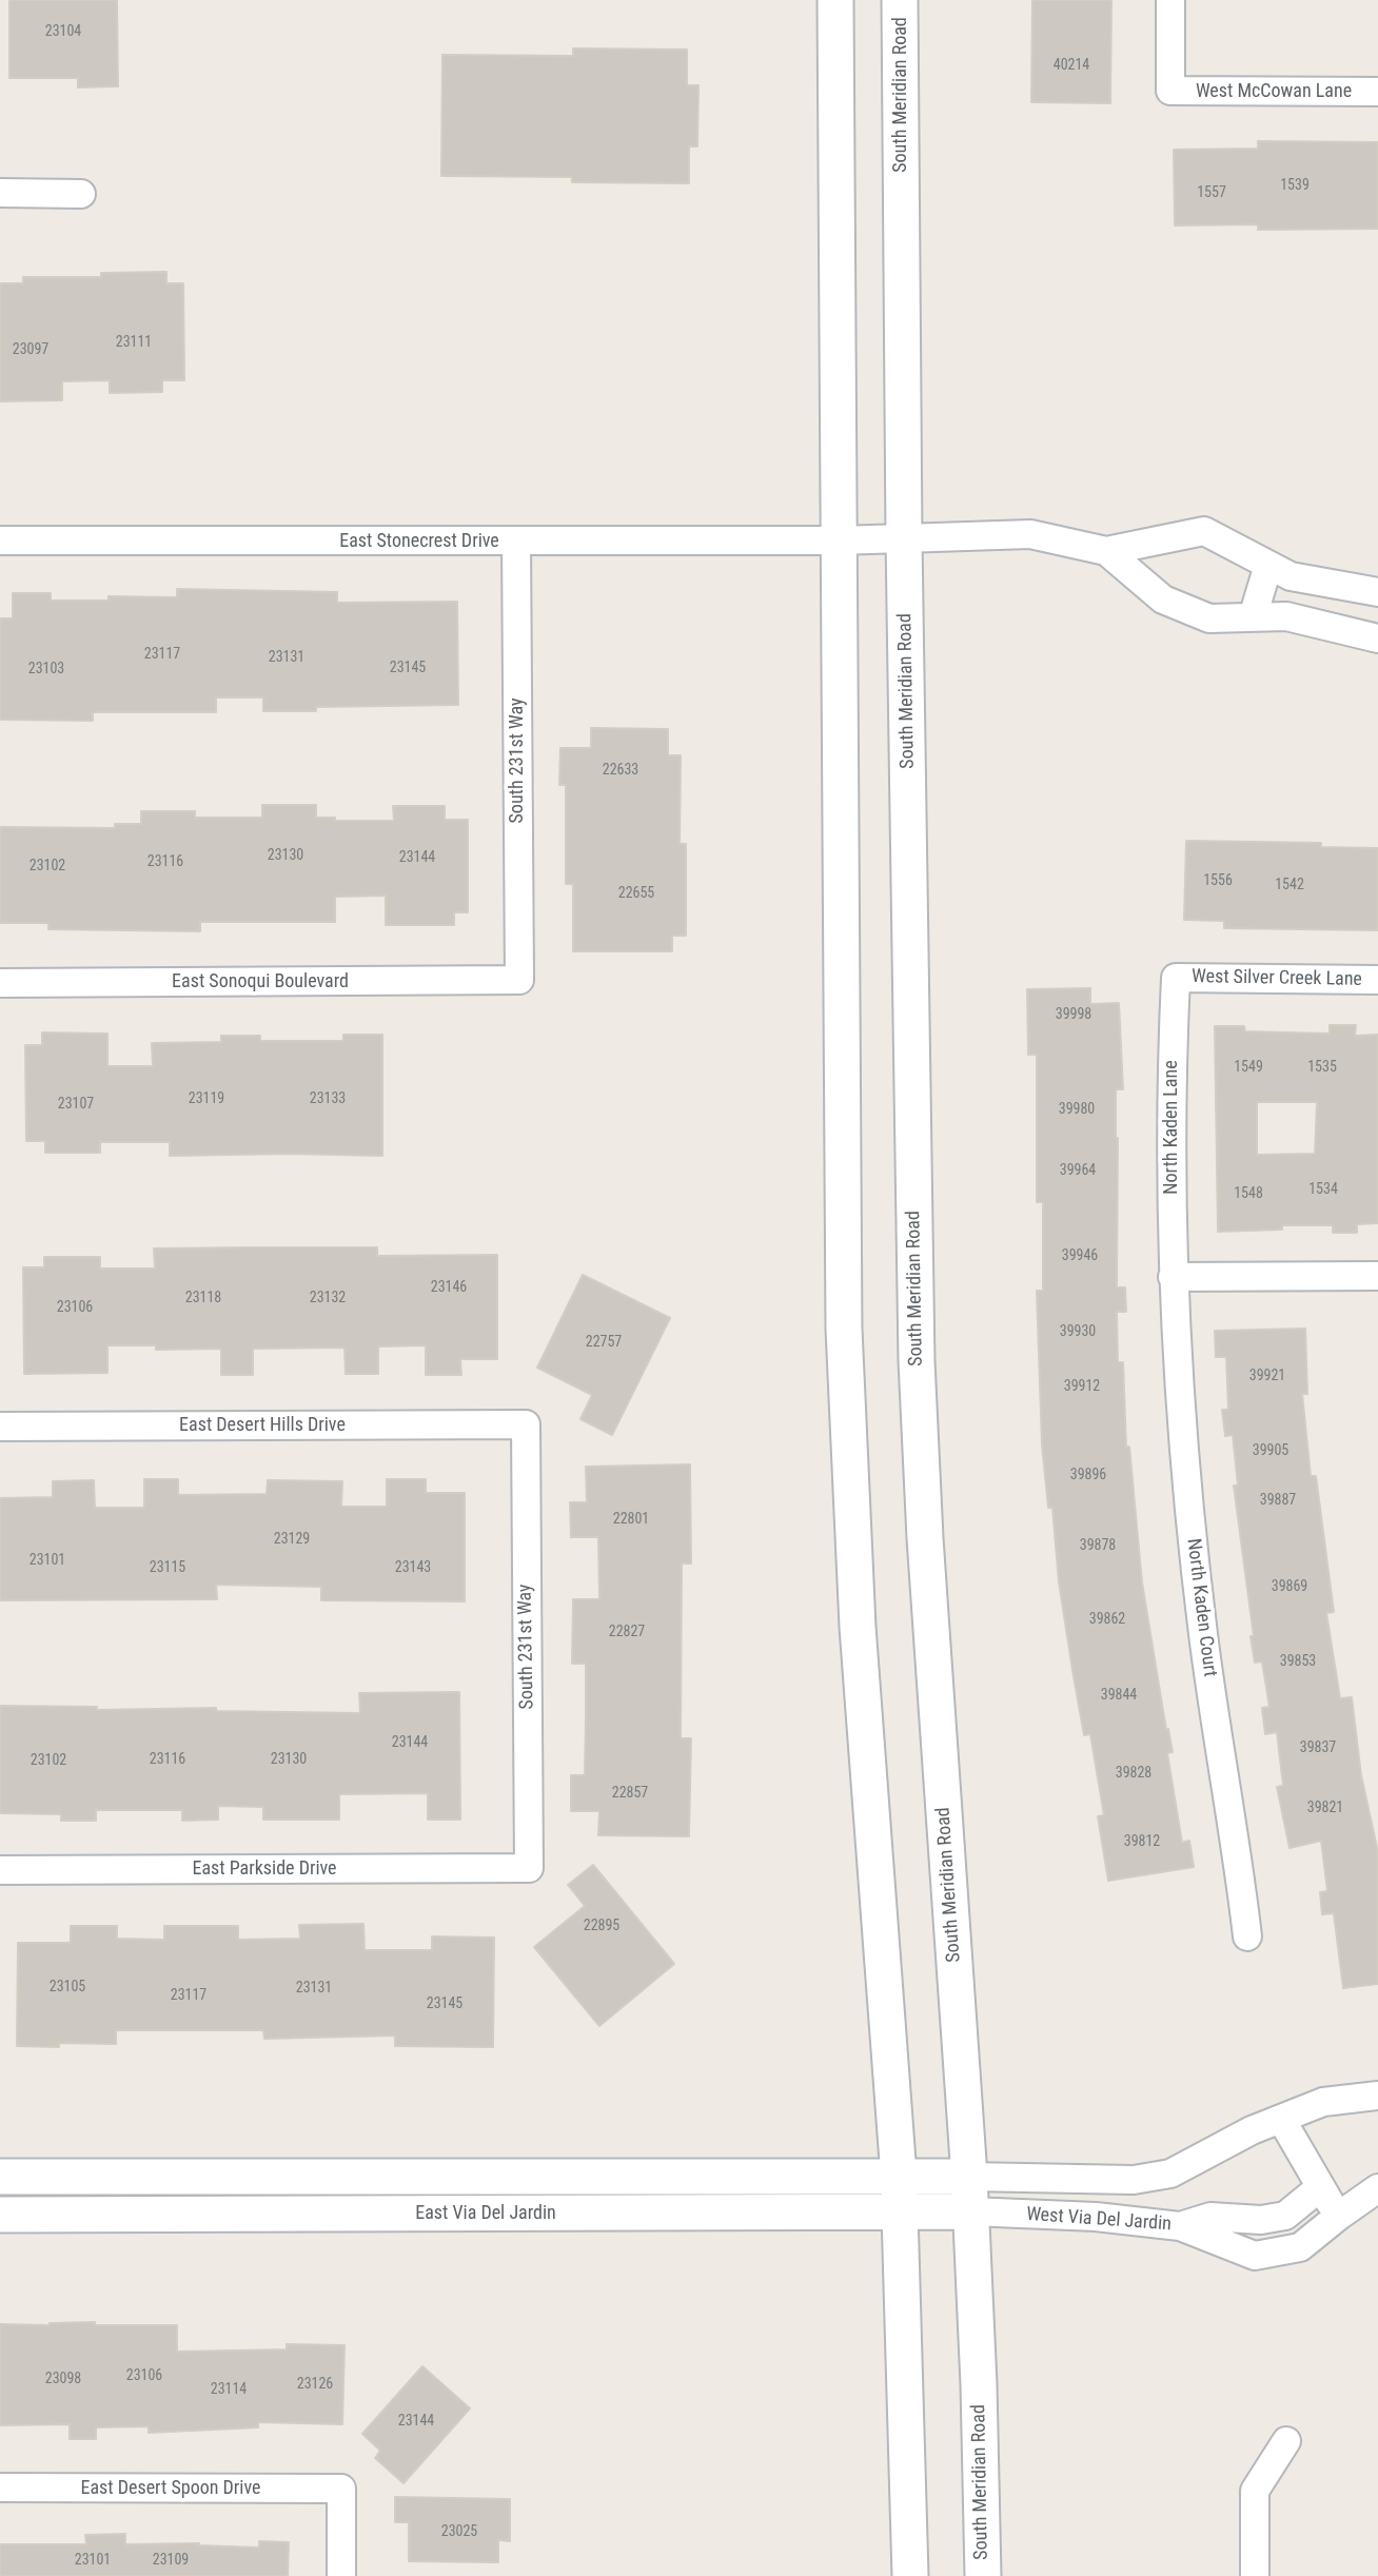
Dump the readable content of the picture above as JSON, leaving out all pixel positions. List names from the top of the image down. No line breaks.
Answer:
{"streets":{"street":["West McCowan Lane","South Meridian Road","East Stonecrest Drive","South 231st Way","West Silver Creek Lane","East Sonoqui Boulevard","North Kaden Lane","East Desert Hills Drive","North Kaden Court","East Parkside Drive","East Via Del Jardin","West Via Del Jardin","East Desert Spoon Drive"]},"crossings":[["South Meridian Road","East Stonecrest Drive"],["South Meridian Road","East Via Del Jardin"],["South Meridian Road","West Via Del Jardin"],["East Stonecrest Drive","South 231st Way"],["South 231st Way","East Sonoqui Boulevard"],["South 231st Way","East Desert Hills Drive"],["South 231st Way","East Parkside Drive"],["West Silver Creek Lane","North Kaden Lane"],["North Kaden Lane","North Kaden Court"],["East Via Del Jardin","West Via Del Jardin"]],"house_numbers":["23104","40214","1539","1557","23111","23097","23117","23131","23145","23103","22633","23130","23144","23116","23102","1556","1542","22655","39998","1549","1535","23119","23133","23107","39980","39964","1534","1548","39946","23146","23118","23132","23106","39930","22757","39921","39912","39905","39896","39887","22801","23129","39878","23101","23115","23143","39869","39862","22827","39853","39844","23144","39837","23116","23130","23102","39828","22857","39821","39812","22895","23105","23131","23117","23145","23106","23098","23126","23114","23144","23025","23101","23109"]}
